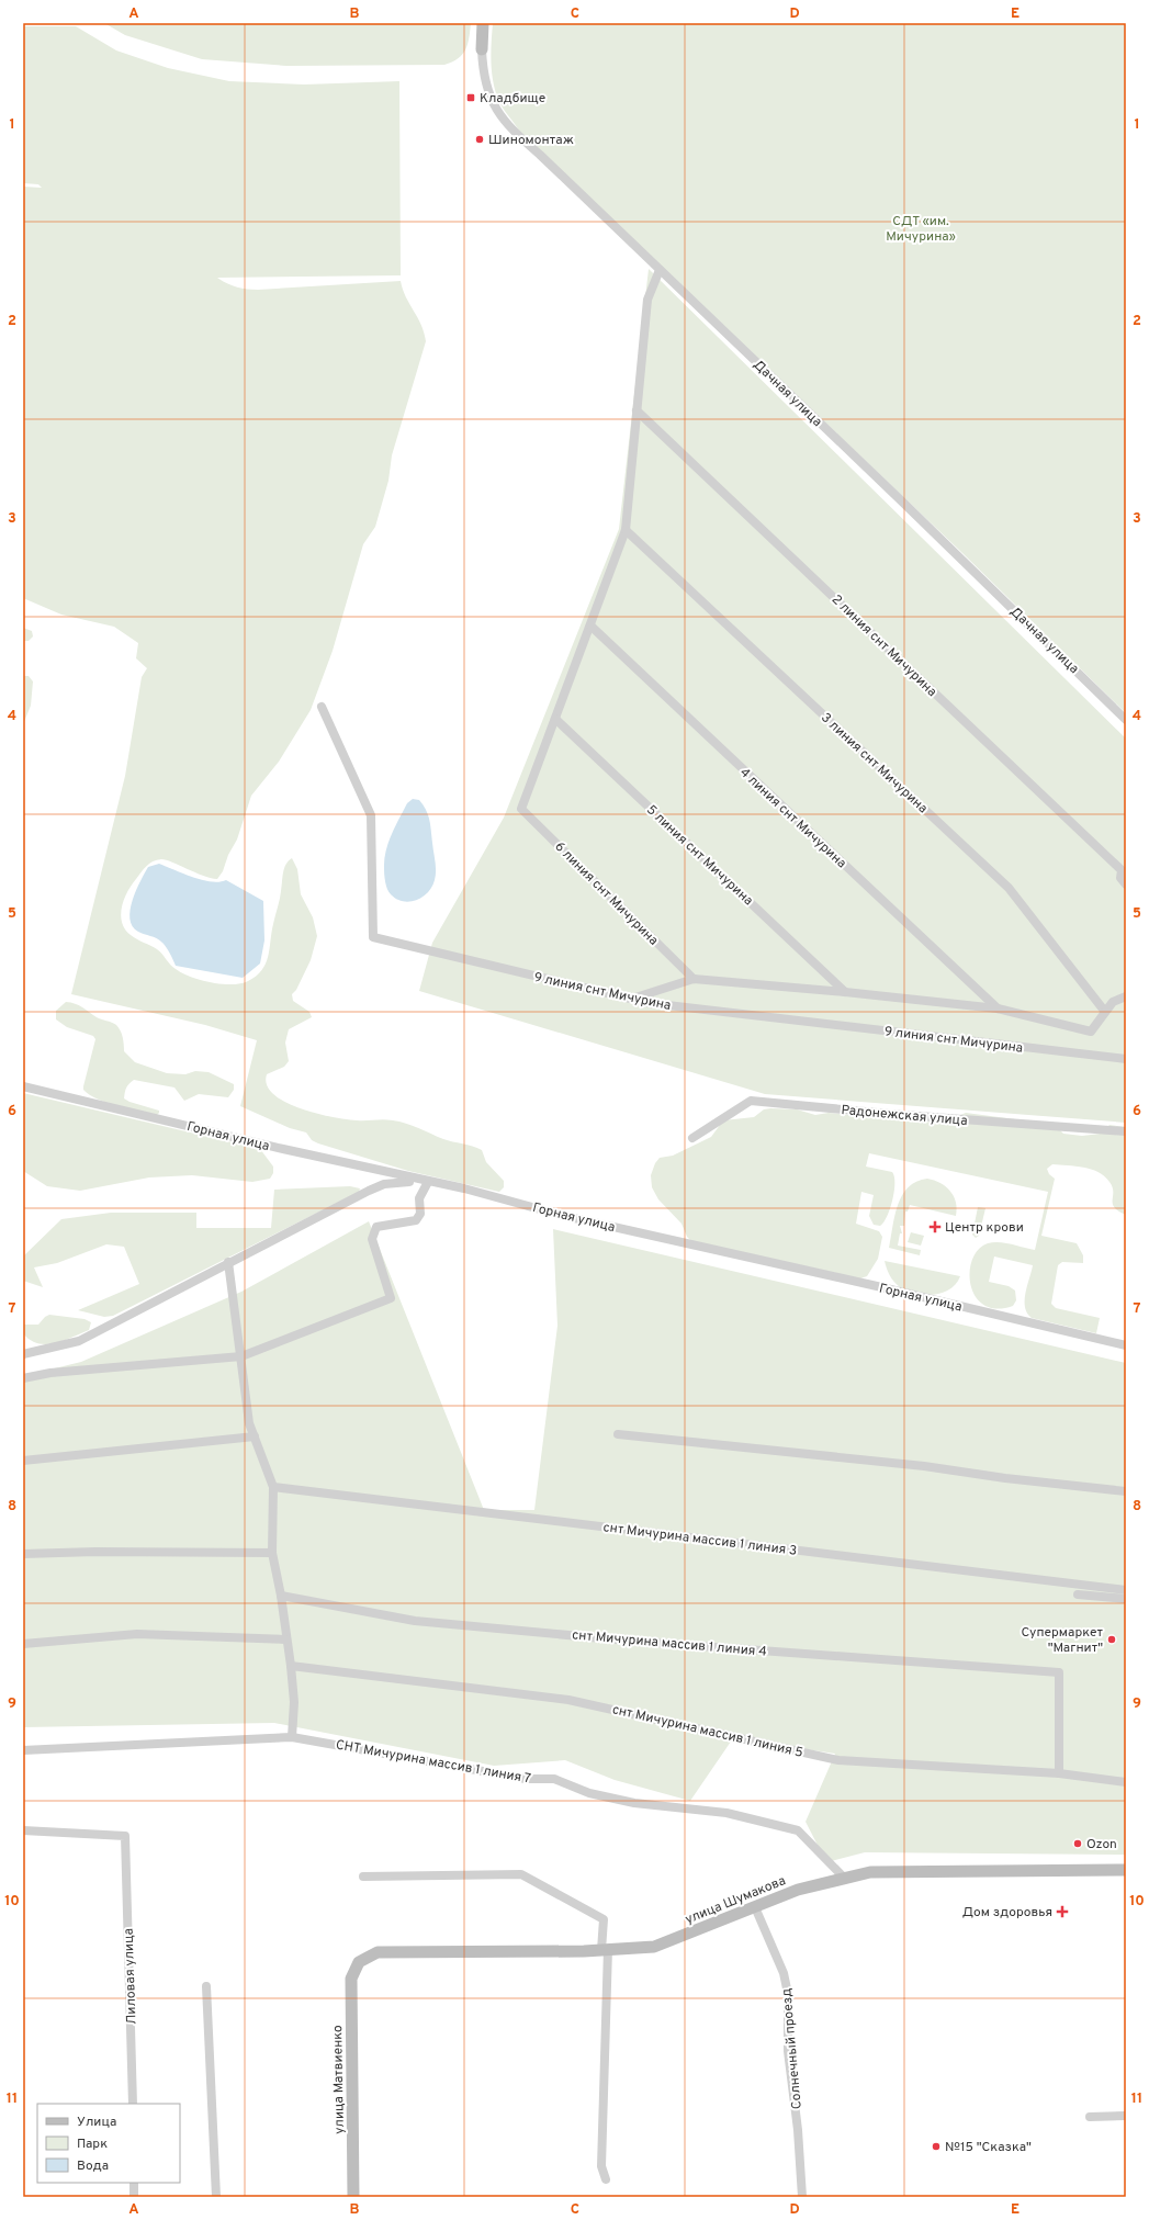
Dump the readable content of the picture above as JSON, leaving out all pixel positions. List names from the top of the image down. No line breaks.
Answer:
{"streets":{"street":["Дачная улица","2 линия снт Мичурина","3 линия снт Мичурина","4 линия снт Мичурина","5 линия снт Мичурина","6 линия снт Мичурина","9 линия снт Мичурина","Радонежская улица","Горная улица","снт Мичурина массив 1 линия 3","снт Мичурина массив 1 линия 4","снт Мичурина массив 1 линия 5","СНТ Мичурина массив 1 линия 7","улица Шумакова","Лиловая улица","Солнечный проезд","улица Матвиенко"]},"crossings":[["5 линия снт Мичурина","6 линия снт Мичурина"],["снт Мичурина массив 1 линия 4","снт Мичурина массив 1 линия 5"],["СНТ Мичурина массив 1 линия 7","улица Шумакова"],["улица Шумакова","Солнечный проезд"],["улица Шумакова","улица Матвиенко"]],"parks":["СДТ «им. Мичурина»"],"places":{"transit":["Кладбище"],"other":["Шиномонтаж","Супермаркет \"Магнит\"","Ozon","№15 \"Сказка\""],"health":["Центр крови","Дом здоровья"]},"legend":["Улица","Парк","Вода"],"grid":{"columns":["A","B","C","D","E"],"rows":["1","2","3","4","5","6","7","8","9","10","11"]}}
